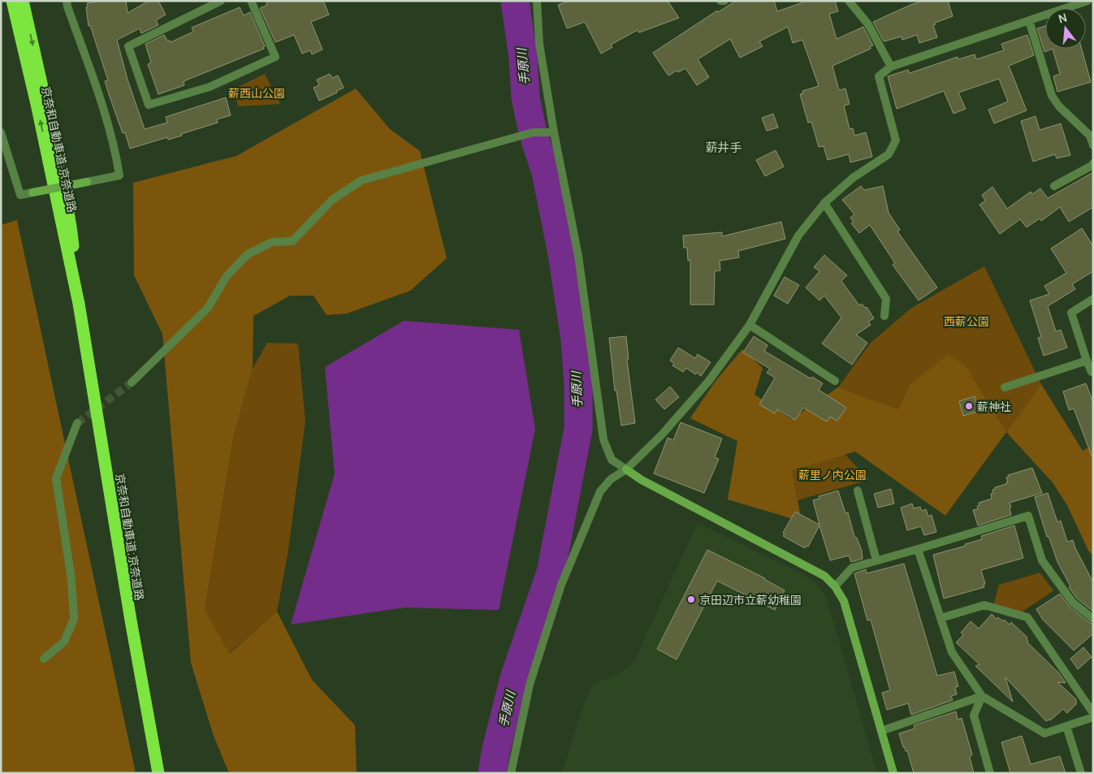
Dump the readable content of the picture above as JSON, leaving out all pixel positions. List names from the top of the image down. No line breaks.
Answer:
{"streets":{"highway":["京奈和自動車道;京奈道路"]},"districts":["薪井手"],"water":["手原川"],"parks":["薪西山公園","西薪公園","薪里ノ内公園"],"places":["薪神社","京田辺市立薪幼稚園"],"north":"top"}
